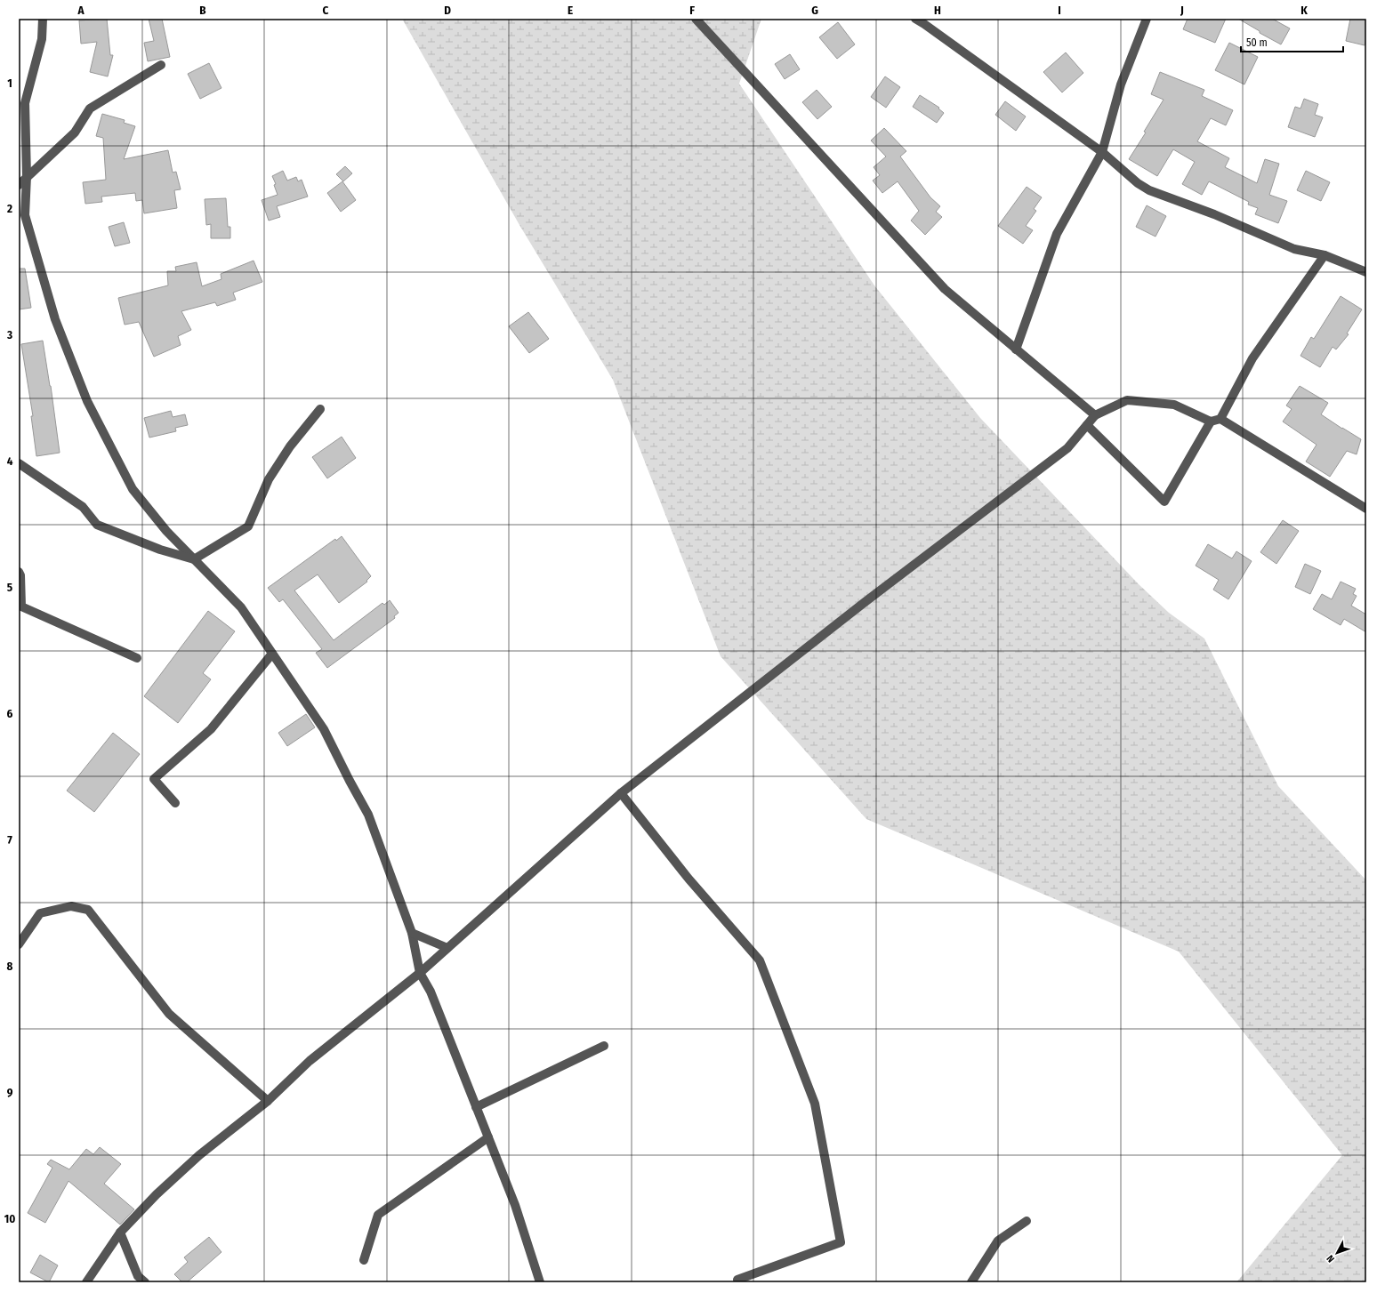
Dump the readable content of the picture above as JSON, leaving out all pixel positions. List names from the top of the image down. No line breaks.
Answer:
{"scale_bar":"50 m","north":"bottom left","grid":{"columns":["A","B","C","D","E","F","G","H","I","J","K"],"rows":["1","2","3","4","5","6","7","8","9","10"]}}
